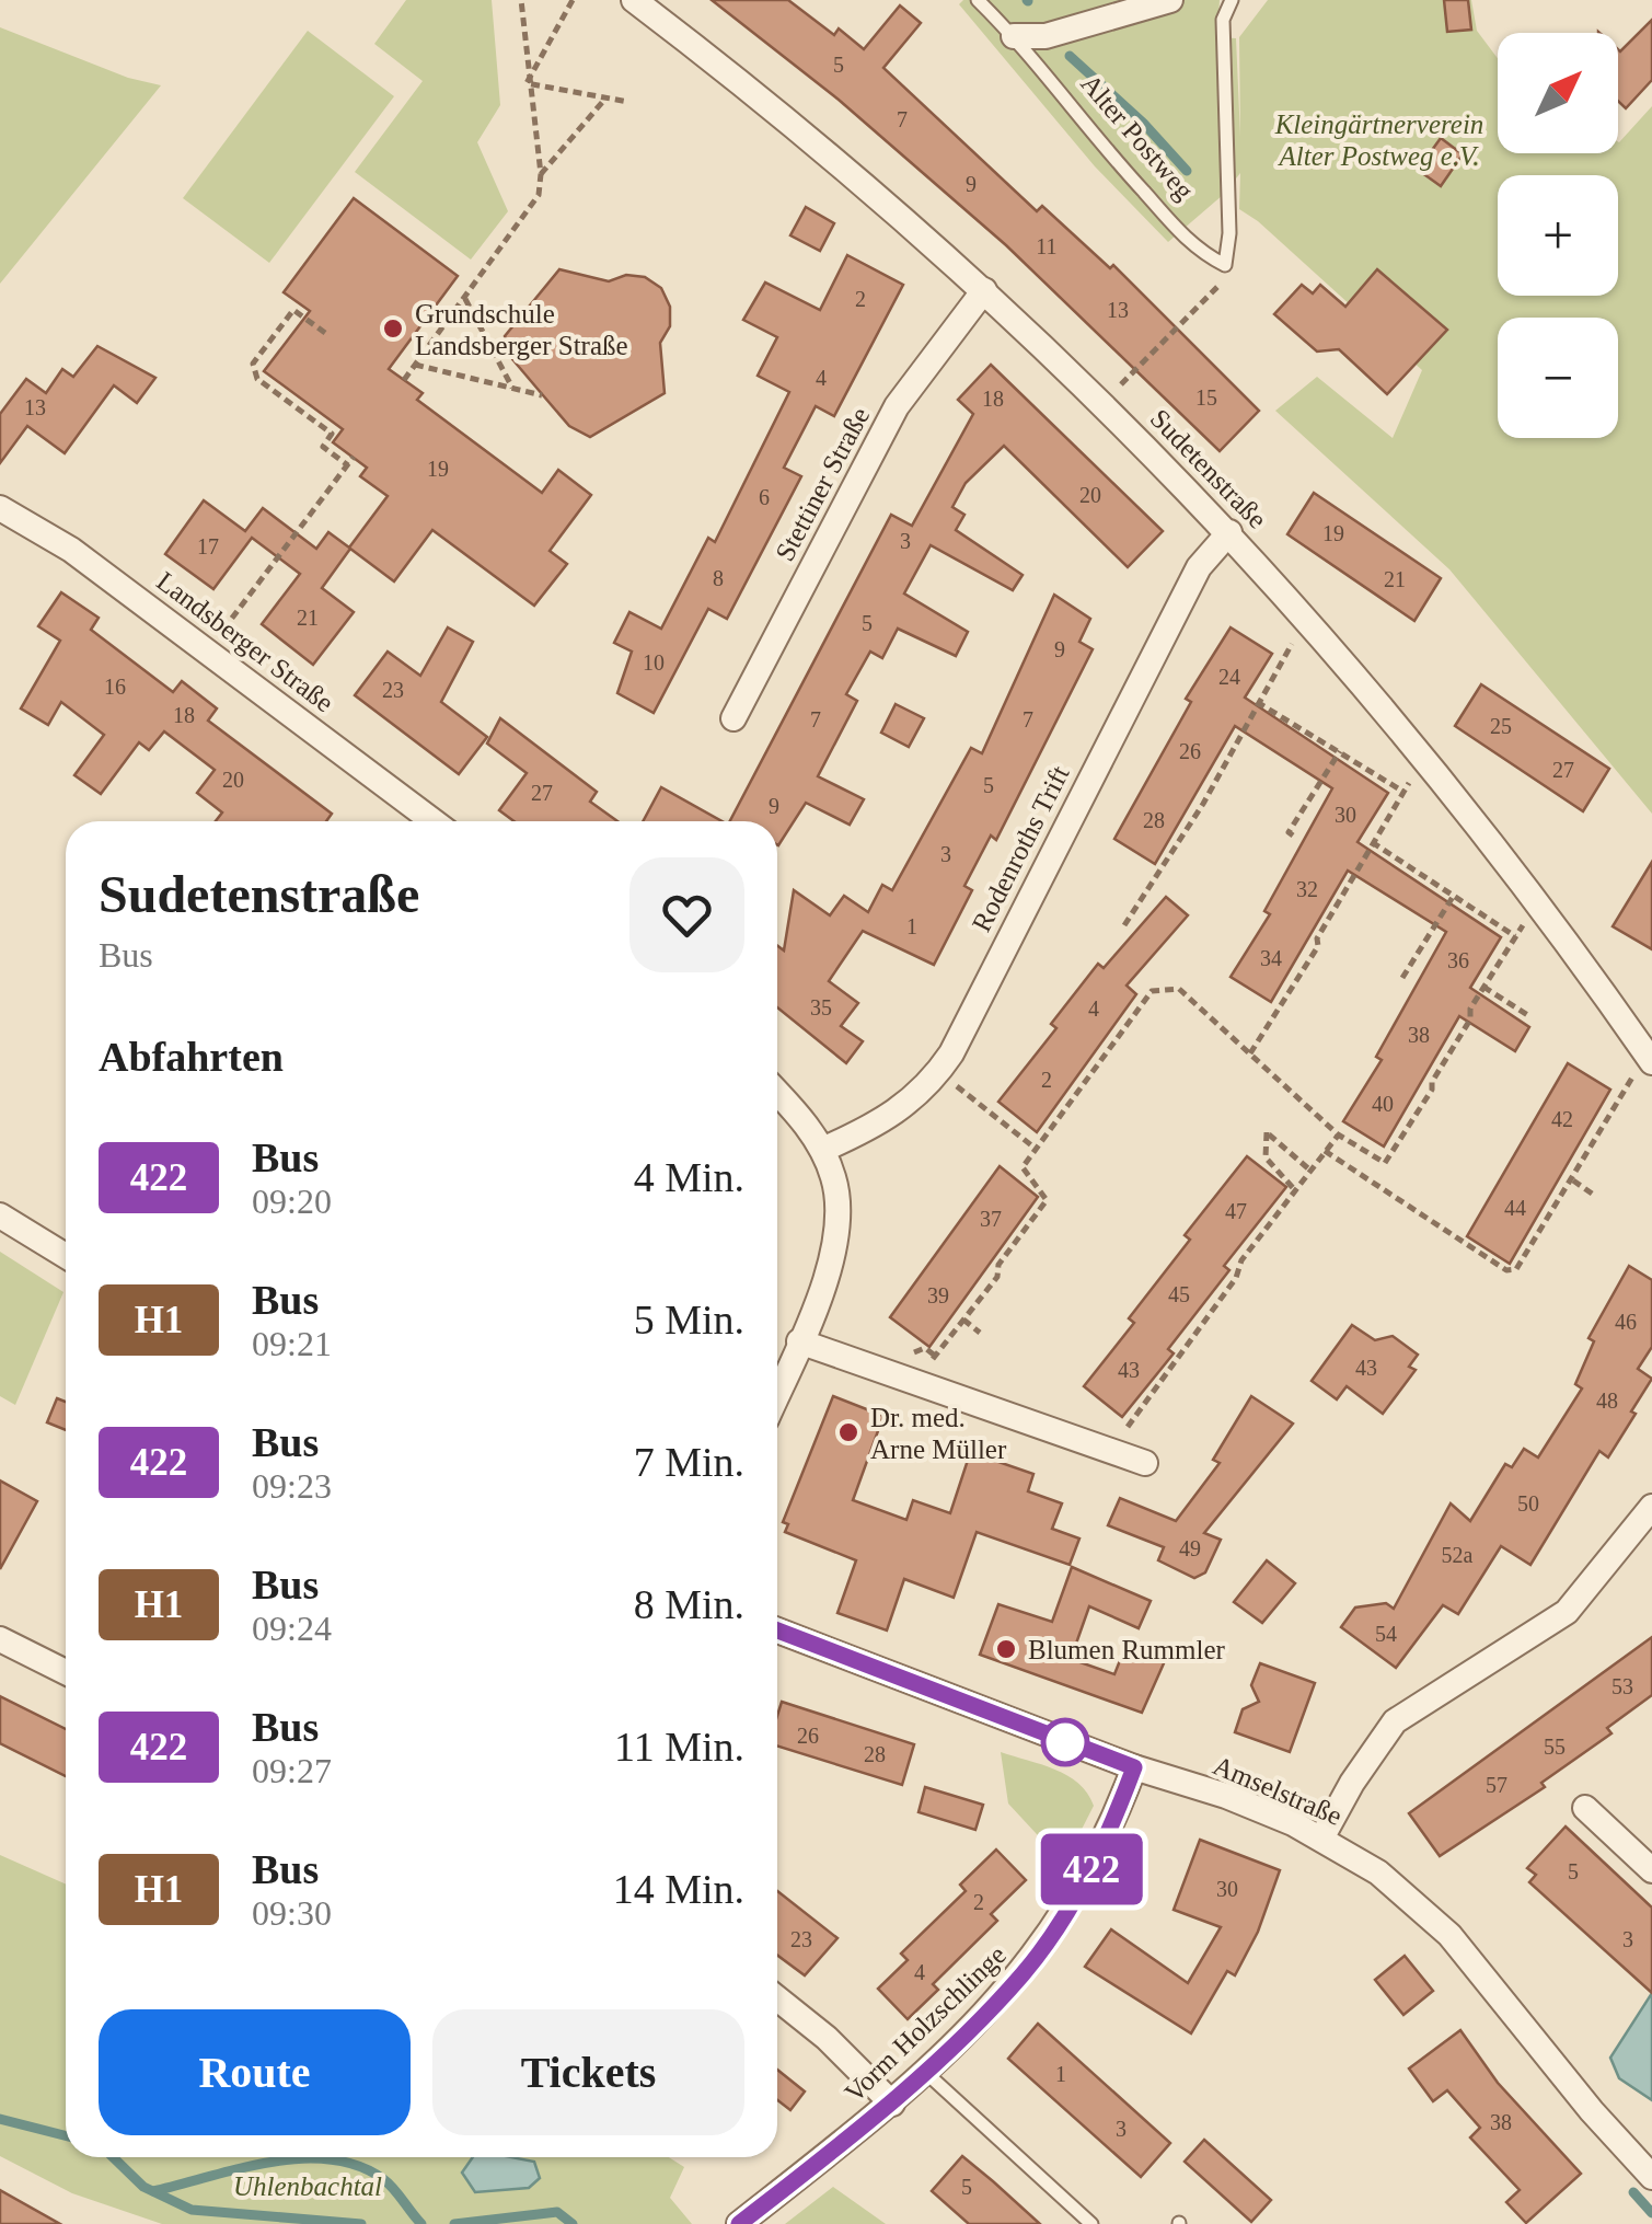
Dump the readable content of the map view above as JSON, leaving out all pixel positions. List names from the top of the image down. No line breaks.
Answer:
{"streets":{"street":["Sudetenstraße","Stettiner Straße","Landsberger Straße","Rodenroths Trift","Amselstraße","Vorm Holzschlinge"],"lane":["Alter Postweg"]},"crossings":[["Sudetenstraße","Stettiner Straße"],["Sudetenstraße","Rodenroths Trift"],["Amselstraße","Vorm Holzschlinge"]],"parks":["Kleingärtnerverein Alter Postweg e.V.","Uhlenbachtal"],"places":["Grundschule Landsberger Straße","Dr. med. Arne Müller","Blumen Rummler"],"lines":["bus line 422"],"house_numbers":["5","7","9","11","2","13","4","15","18","13","19","20","6","19","3","17","8","21","21","5","9","10","24","16","23","18","7","7","25","26","27","20","5","27","9","30","28","3","32","1","34","36","35","4","38","2","40","42","44","47","37","45","39","46","43","43","48","50","49","52a","54","53","26","55","28","57","5","30","2","23","3","4","1","38","3","5"],"north":"top right","page":{"on_map":"422","map_buttons":["+","−"],"heading":[["Sudetenstraße","Bus"],"Abfahrten"],"list":[{"mark":"422","name":"Bus","note":"09:20","value":"4 Min."},{"mark":"H1","name":"Bus","note":"09:21","value":"5 Min."},{"mark":"422","name":"Bus","note":"09:23","value":"7 Min."},{"mark":"H1","name":"Bus","note":"09:24","value":"8 Min."},{"mark":"422","name":"Bus","note":"09:27","value":"11 Min."},{"mark":"H1","name":"Bus","note":"09:30","value":"14 Min."}],"buttons":["Route","Tickets"]}}
